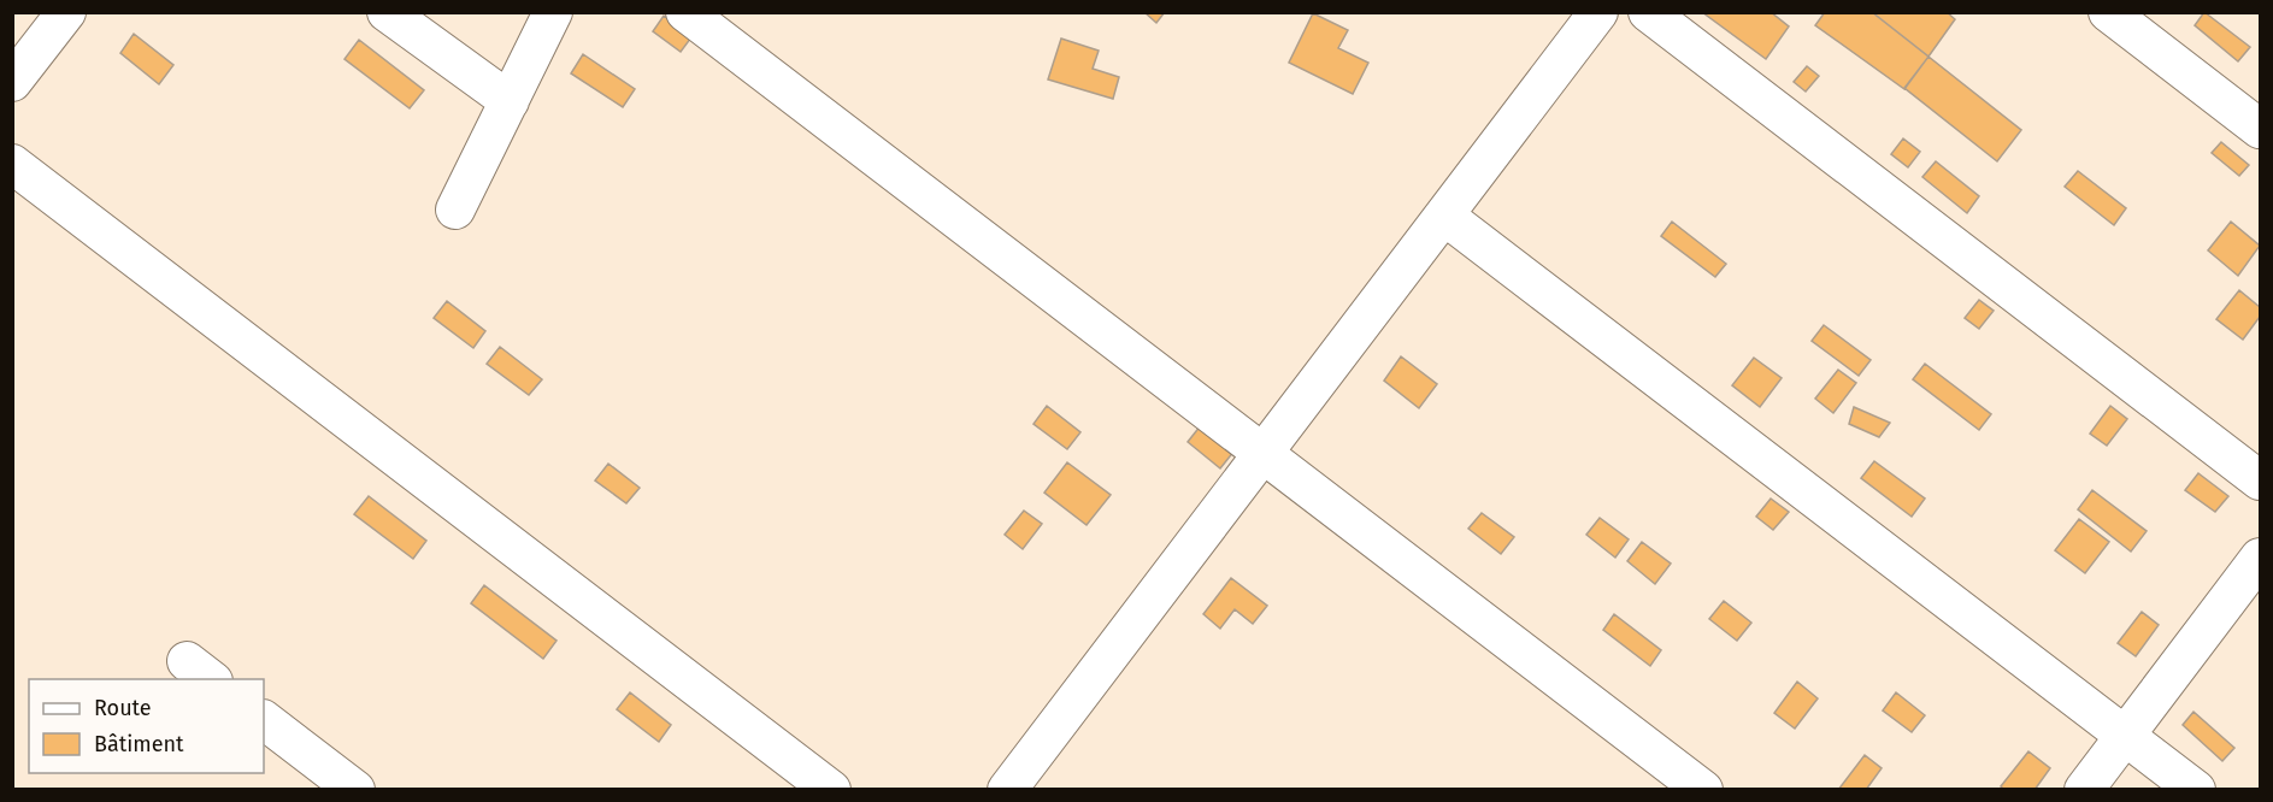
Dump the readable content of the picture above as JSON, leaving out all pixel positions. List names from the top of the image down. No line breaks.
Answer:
{"legend":["Route","Bâtiment"]}
